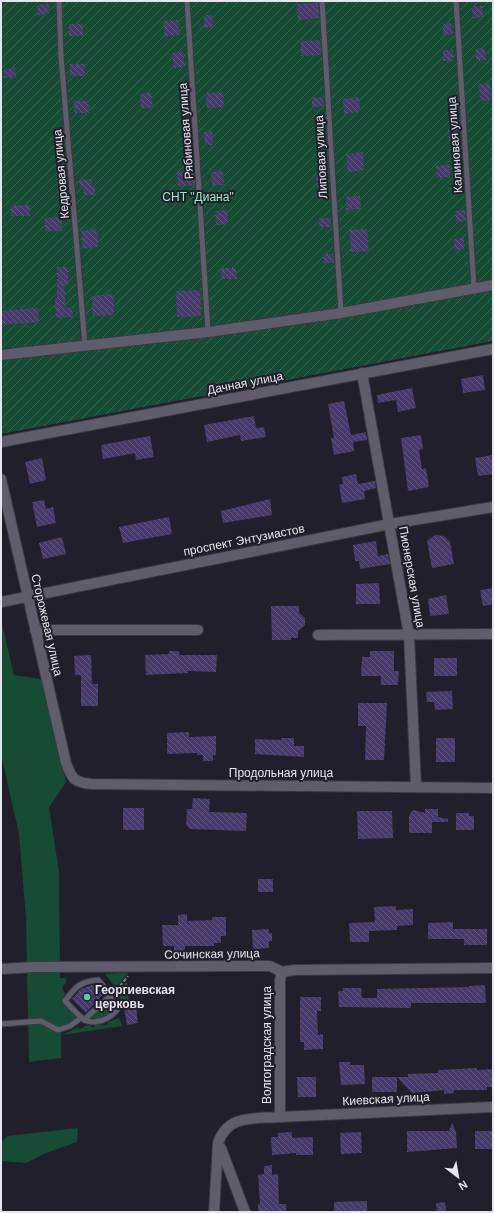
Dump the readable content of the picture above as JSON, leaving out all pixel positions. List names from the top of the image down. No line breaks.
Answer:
{"streets":{"street":["Дачная улица","проспект Энтузиастов","Пионерская улица","Сторожевая улица","Продольная улица","Сочинская улица","Волгоградская улица","Киевская улица"],"lane":["Рябиновая улица","Калиновая улица","Липовая улица","Кедровая улица"]},"crossings":[["Дачная улица","Пионерская улица"],["проспект Энтузиастов","Пионерская улица"],["проспект Энтузиастов","Сторожевая улица"],["Пионерская улица","Продольная улица"],["Сторожевая улица","Продольная улица"],["Сочинская улица","Волгоградская улица"],["Волгоградская улица","Киевская улица"]],"parks":["СНТ \"Диана\""],"places":["Георгиевская церковь"],"north":"bottom right"}
